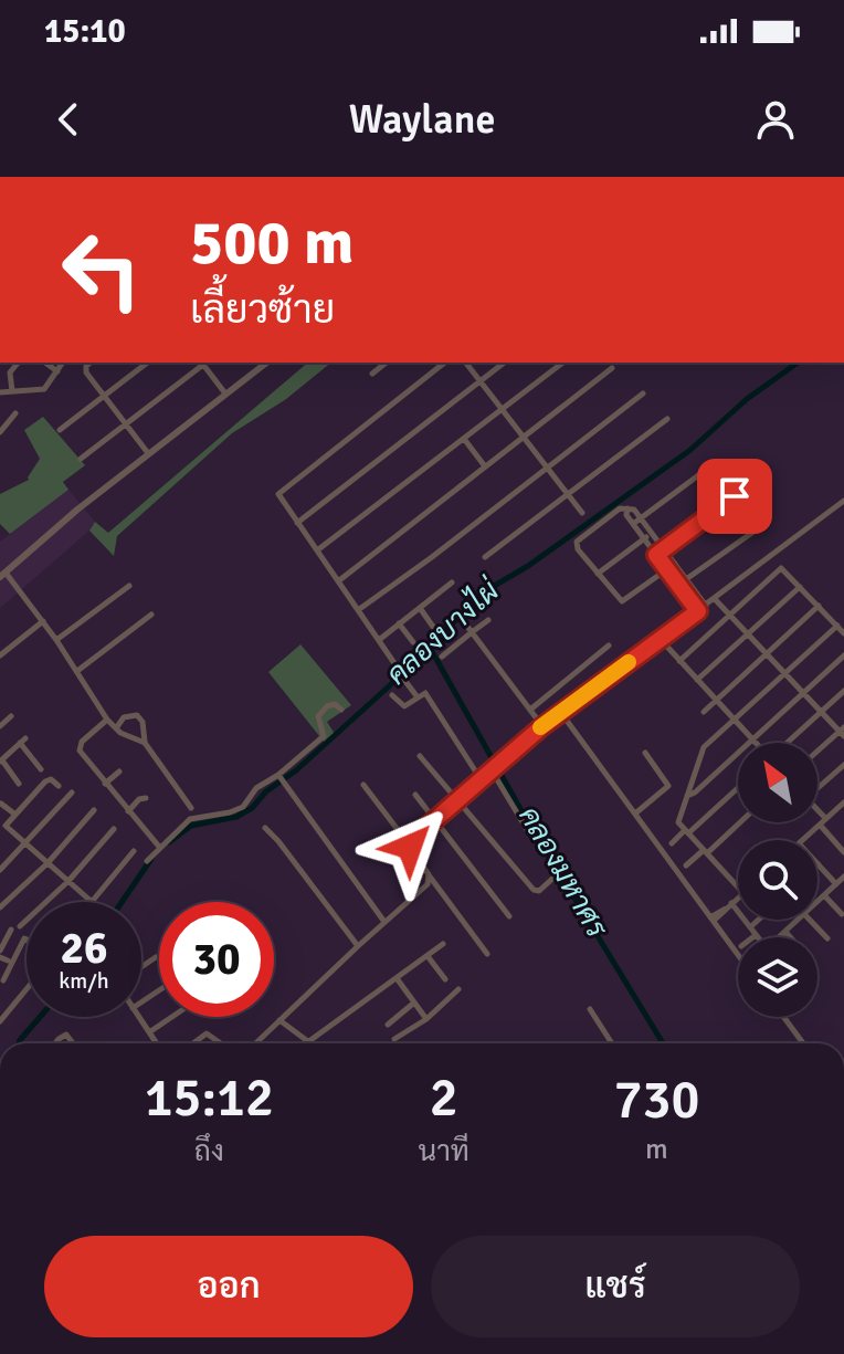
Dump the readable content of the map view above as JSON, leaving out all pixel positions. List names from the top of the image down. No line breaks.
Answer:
{"water":["คลองบางไผ่","คลองมหาศร"],"north":"top left","page":{"status":"15:10","header":"Waylane","turn":["500 m","เลี้ยวซ้าย"],"speed":"26 km/h","limit":"30","eta":["15:12","ถึง","2","นาที","730","m"],"buttons":["ออก","แชร์"]}}
